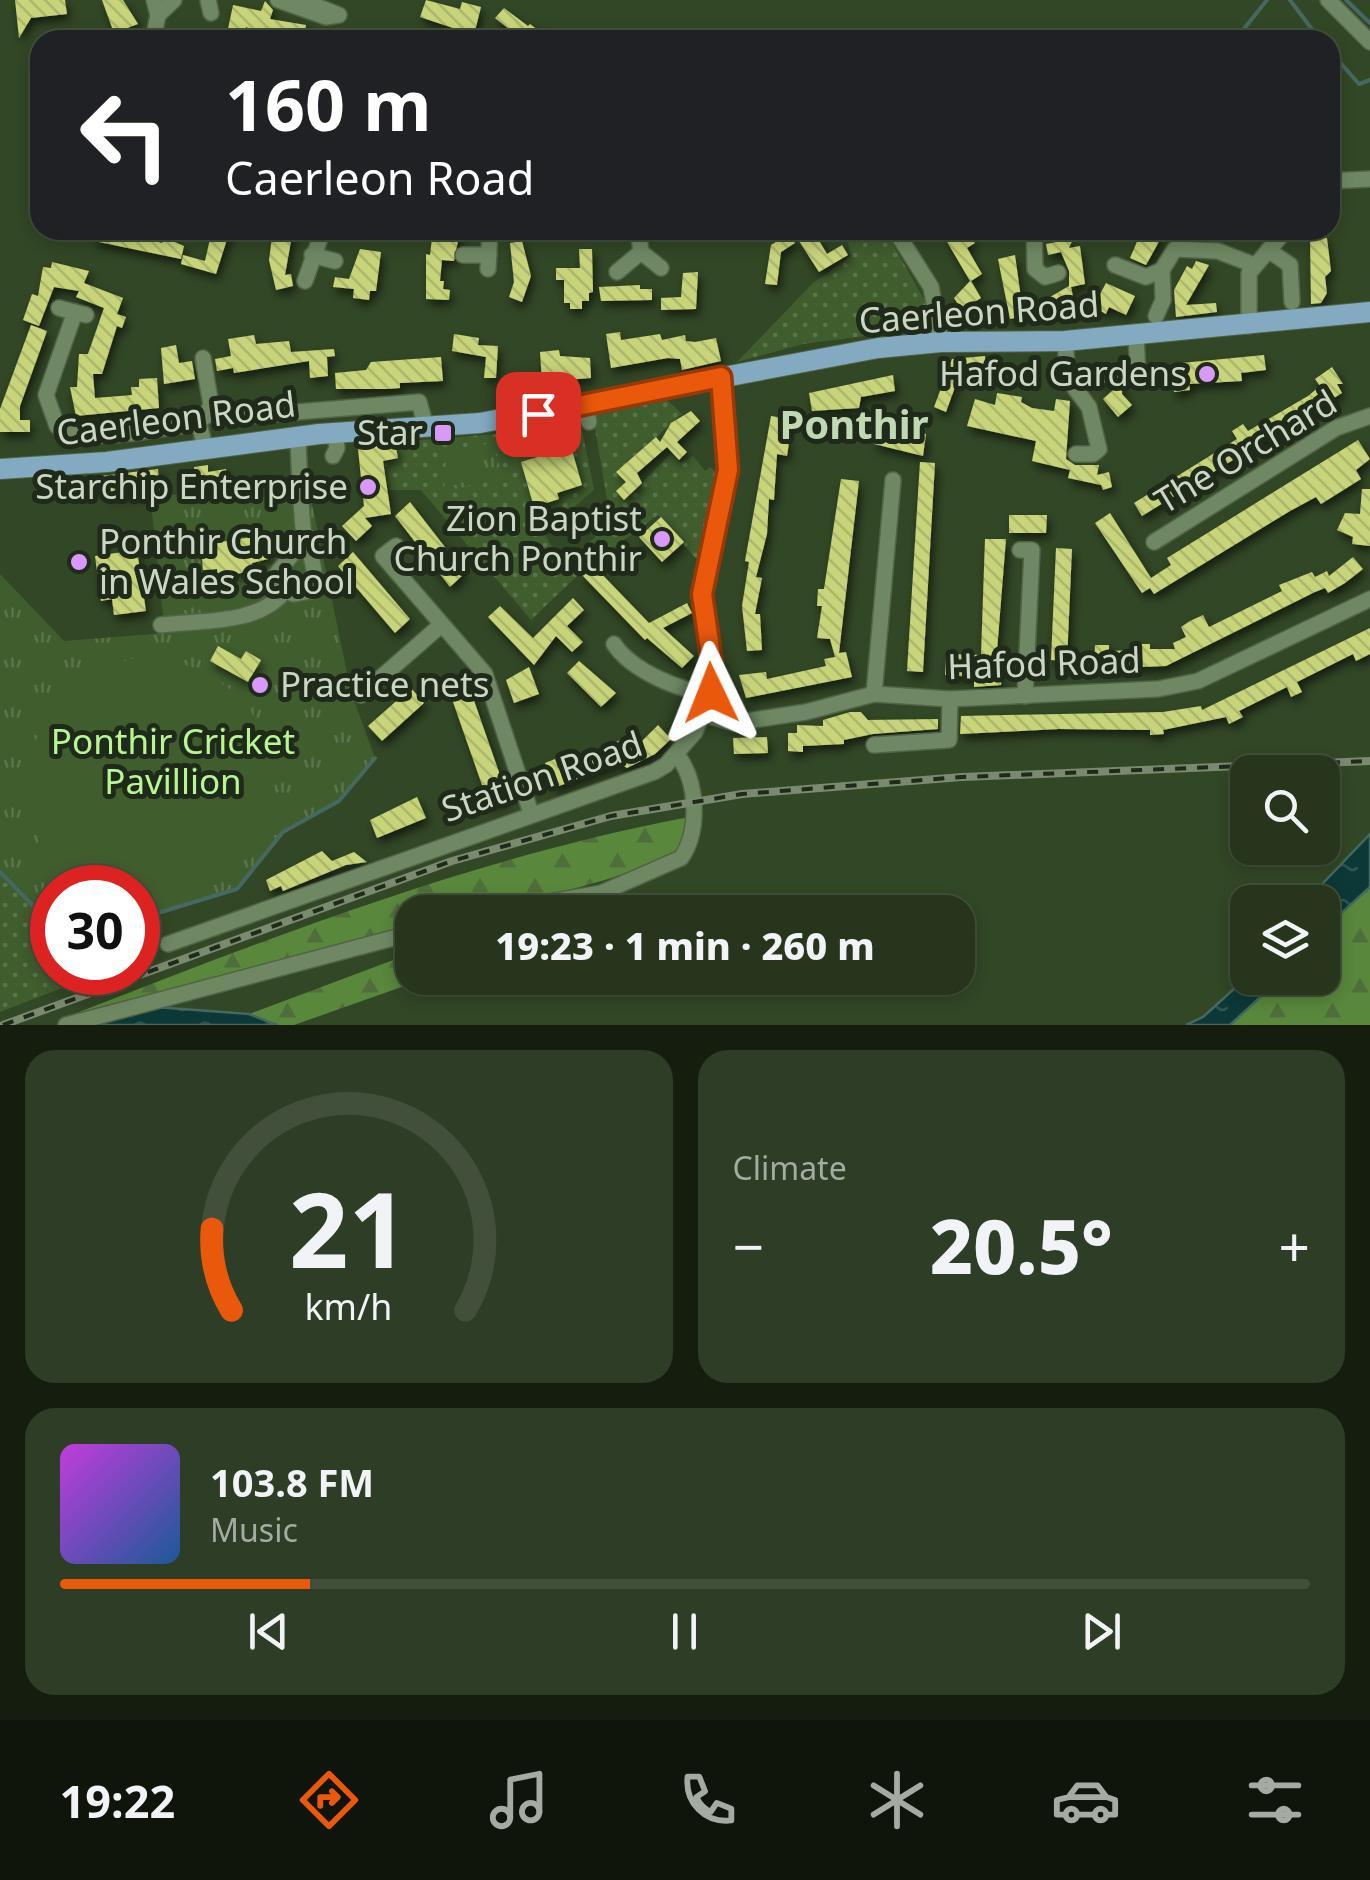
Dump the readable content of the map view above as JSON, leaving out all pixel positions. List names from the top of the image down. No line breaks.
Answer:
{"streets":{"main road":["Caerleon Road"],"street":["The Orchard","Hafod Road","Station Road"]},"crossings":[["Caerleon Road","Station Road"],["Hafod Road","Station Road"]],"districts":["Ponthir"],"parks":["Ponthir Cricket Pavillion"],"places":{"other":["Hafod Gardens","Starchip Enterprise","Zion Baptist Church Ponthir","Ponthir Church in Wales School","Practice nets"],"transit":["Star"]},"page":{"turn":["160 m","Caerleon Road"],"limit":"30","trip":"19:23 · 1 min · 260 m","tile":"Climate","heat":["−","20.5°","+"],"song":["103.8 FM","Music"],"tabs":"19:22","gauge":["21","km/h"]}}
